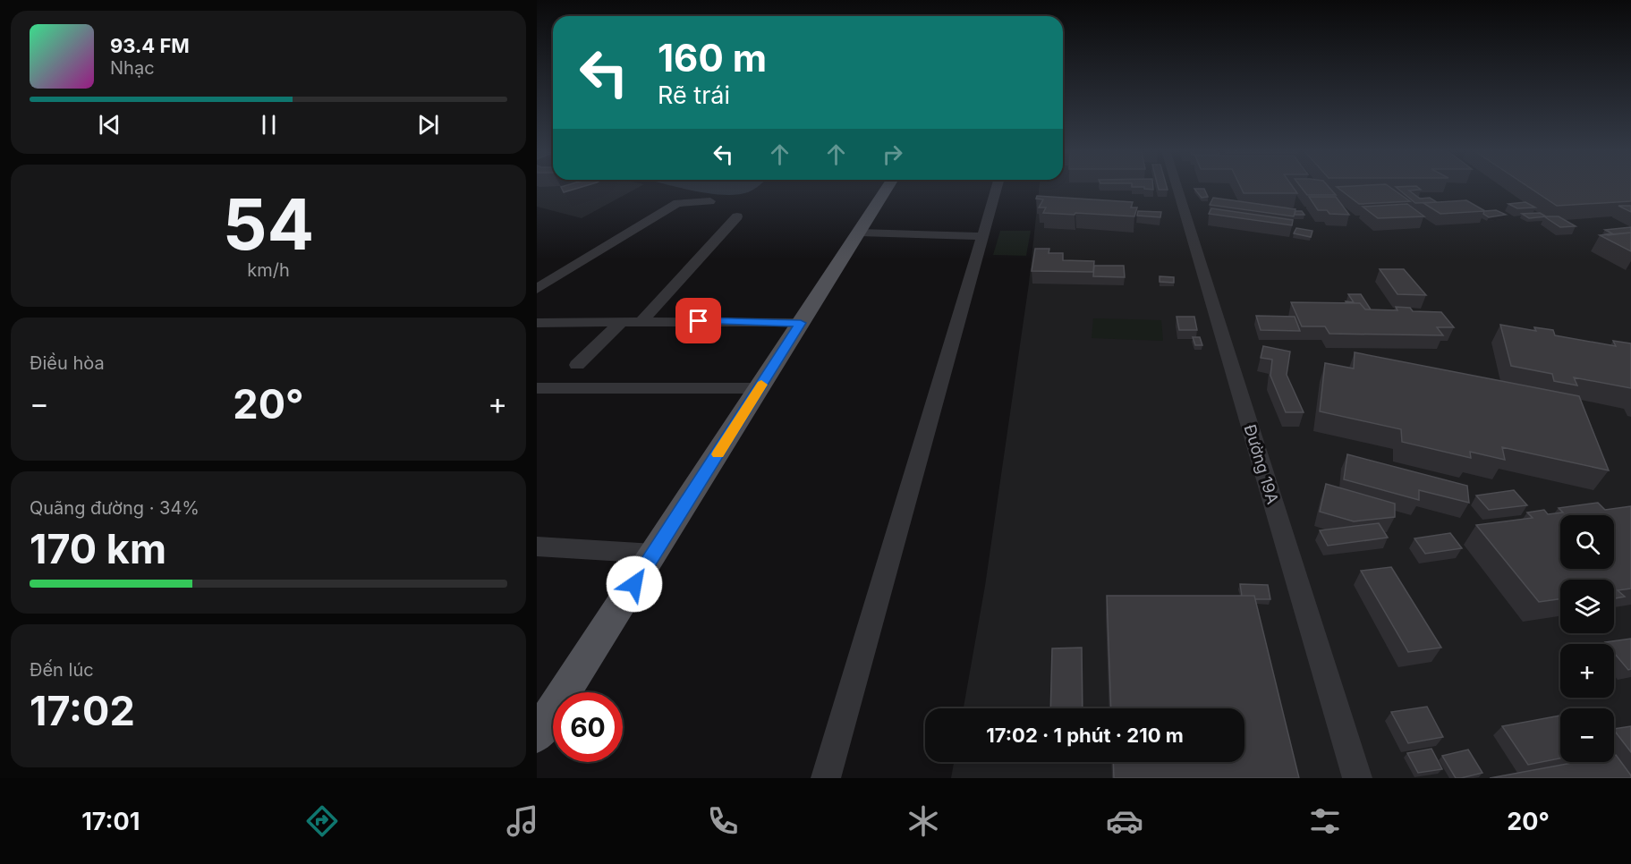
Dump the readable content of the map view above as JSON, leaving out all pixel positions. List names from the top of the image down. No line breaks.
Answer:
{"streets":{"street":["Đường 19A"]},"page":{"turn":["160 m","Rẽ trái"],"song":["93.4 FM","Nhạc"],"tile":[["54","km/h"],"Điều hòa",["Quãng đường · 34%","170 km"],["Đến lúc","17:02"]],"heat":["−","20°","+"],"map_buttons":["+","−"],"limit":"60","trip":"17:02 · 1 phút · 210 m","tabs":["17:01","20°"]}}
